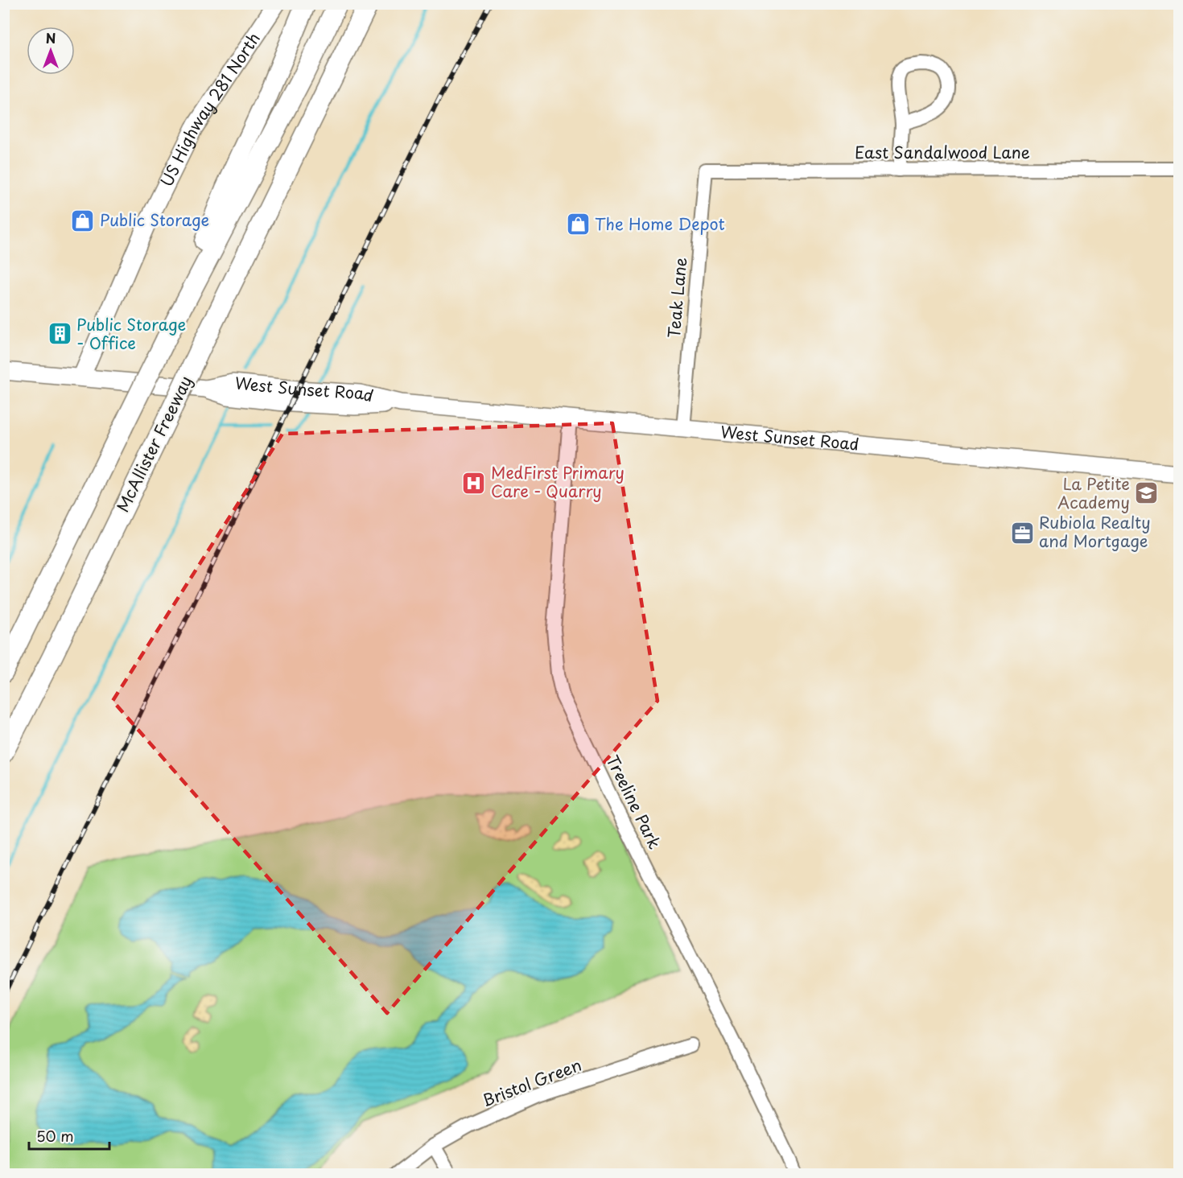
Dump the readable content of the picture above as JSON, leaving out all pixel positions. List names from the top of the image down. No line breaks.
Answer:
{"streets":{"highway":["McAllister Freeway"],"main road":["US Highway 281 North","West Sunset Road"],"street":["East Sandalwood Lane","Teak Lane","Treeline Park","Bristol Green"]},"crossings":[["US Highway 281 North","West Sunset Road"],["East Sandalwood Lane","Teak Lane"],["Teak Lane","West Sunset Road"],["West Sunset Road","Treeline Park"]],"places":{"shop":["Public Storage","The Home Depot"],"building":["Public Storage - Office"],"hospital":["MedFirst Primary Care - Quarry"],"school or university":["La Petite Academy"],"office":["Rubiola Realty and Mortgage"]},"scale_bar":"50 m","north":"top"}
